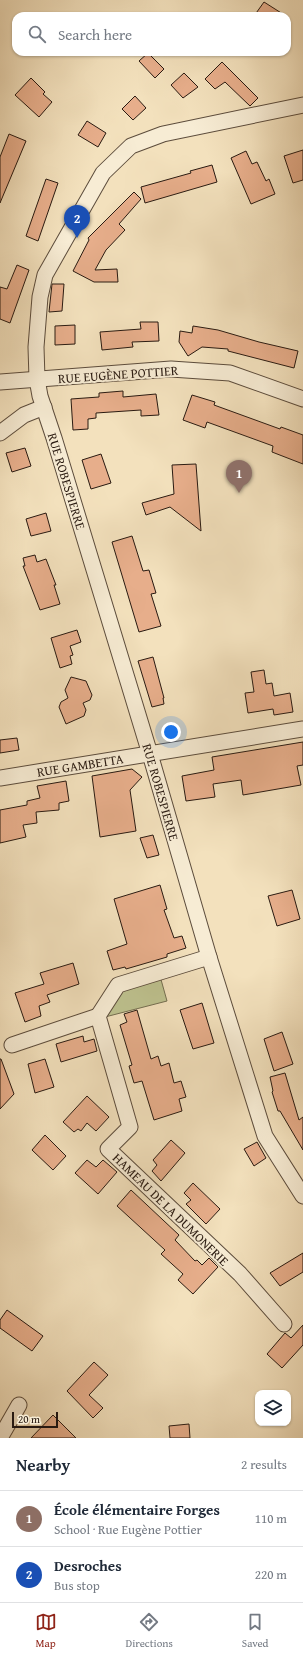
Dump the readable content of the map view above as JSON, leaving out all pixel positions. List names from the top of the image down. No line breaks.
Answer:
{"streets":{"street":["RUE EUGÈNE POTTIER","RUE ROBESPIERRE","RUE GAMBETTA","HAMEAU DE LA DUMONERIE"]},"crossings":[["RUE EUGÈNE POTTIER","RUE ROBESPIERRE"],["RUE ROBESPIERRE","RUE GAMBETTA"]],"scale_bar":"20 m","page":{"search":"Search here","pins":["2","1"],"scale":"20 m","heading":["Nearby","2 results"],"list":[{"mark":"1","name":"École élémentaire Forges","note":"School · Rue Eugène Pottier","value":"110 m"},{"mark":"2","name":"Desroches","note":"Bus stop","value":"220 m"}],"nav":["Map","Directions","Saved"]}}
